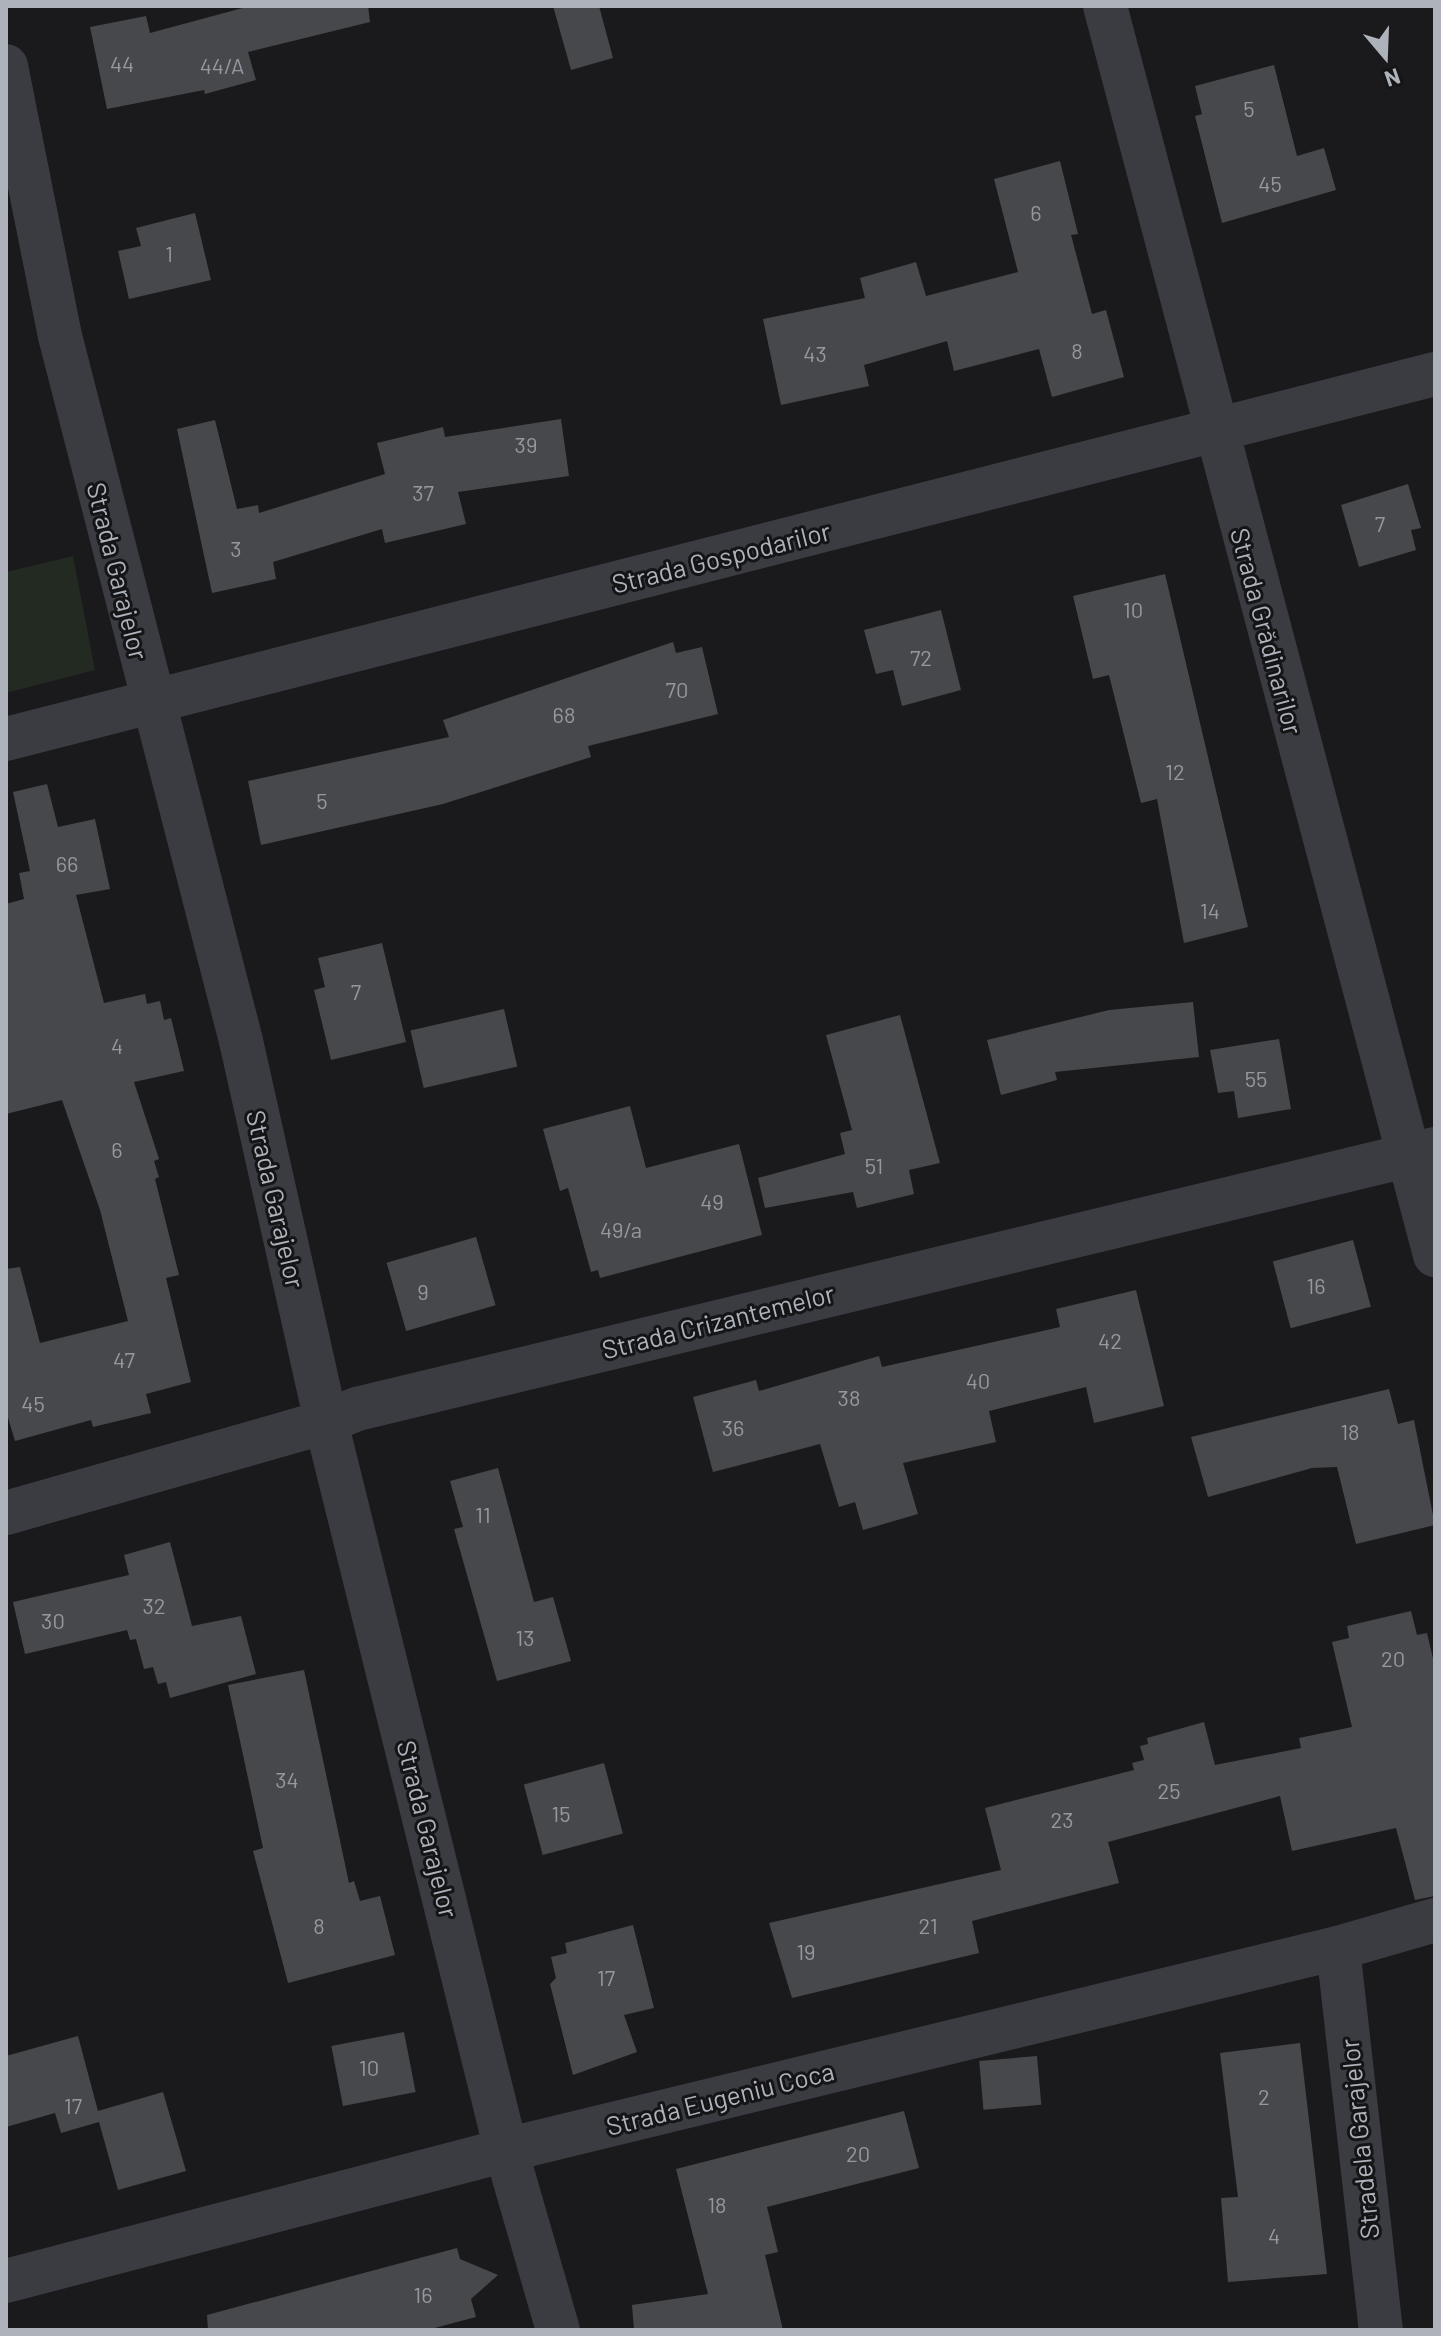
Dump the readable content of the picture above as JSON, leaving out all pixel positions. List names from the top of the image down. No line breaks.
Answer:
{"streets":{"street":["Strada Gospodarilor","Strada Garajelor","Strada Grădinarilor","Strada Crizantemelor","Strada Eugeniu Coca","Stradela Garajelor"]},"crossings":[["Strada Gospodarilor","Strada Garajelor"],["Strada Gospodarilor","Strada Grădinarilor"],["Strada Garajelor","Strada Crizantemelor"],["Strada Garajelor","Strada Eugeniu Coca"],["Strada Grădinarilor","Strada Crizantemelor"],["Strada Eugeniu Coca","Stradela Garajelor"]],"house_numbers":["44","44/A","5","45","6","1","8","43","39","37","7","3","10","72","70","68","12","5","66","14","7","4","55","6","51","49","49/a","16","9","42","47","40","38","45","36","18","11","32","30","13","20","34","25","15","23","8","21","19","17","10","2","17","20","18","4","16"],"north":"bottom"}
